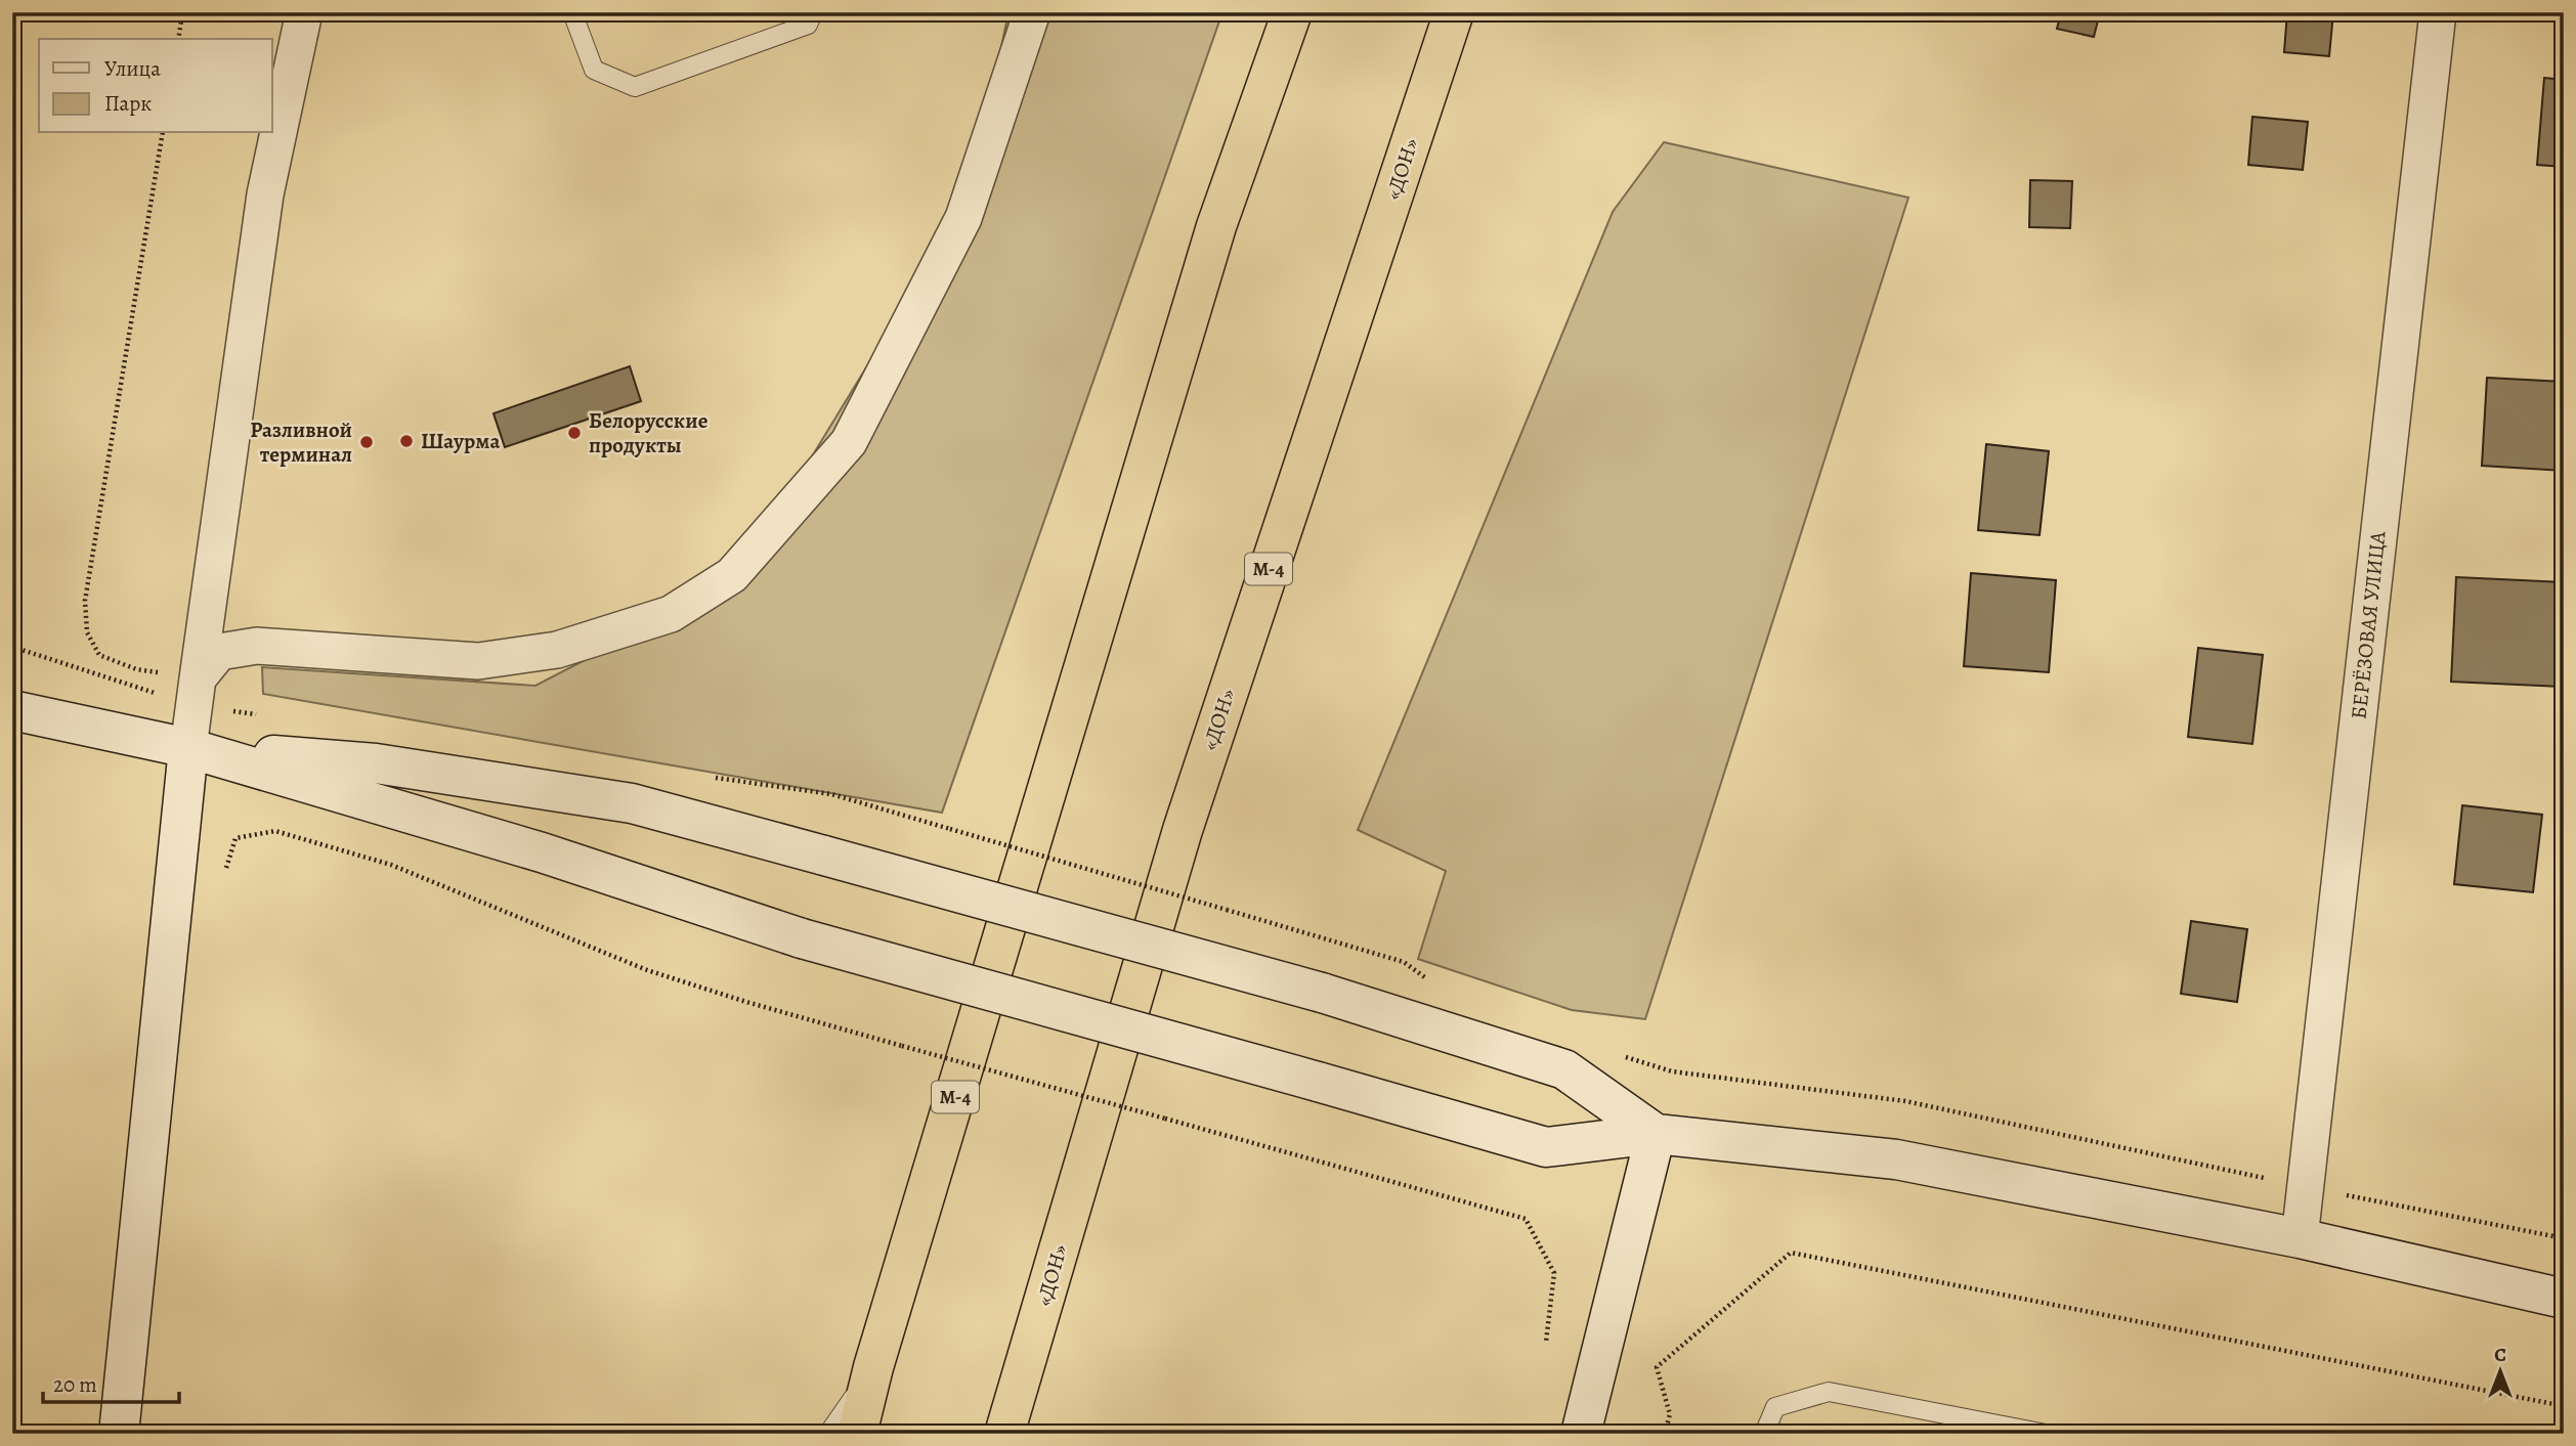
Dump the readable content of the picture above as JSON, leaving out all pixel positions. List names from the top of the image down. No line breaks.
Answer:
{"streets":{"highway":["«ДОН»","М-4"],"street":["БЕРЁЗОВАЯ УЛИЦА"]},"places":["Белорусские продукты","Шаурма","Разливной терминал"],"legend":["Улица","Парк"],"scale_bar":"20 m","north":"top"}
